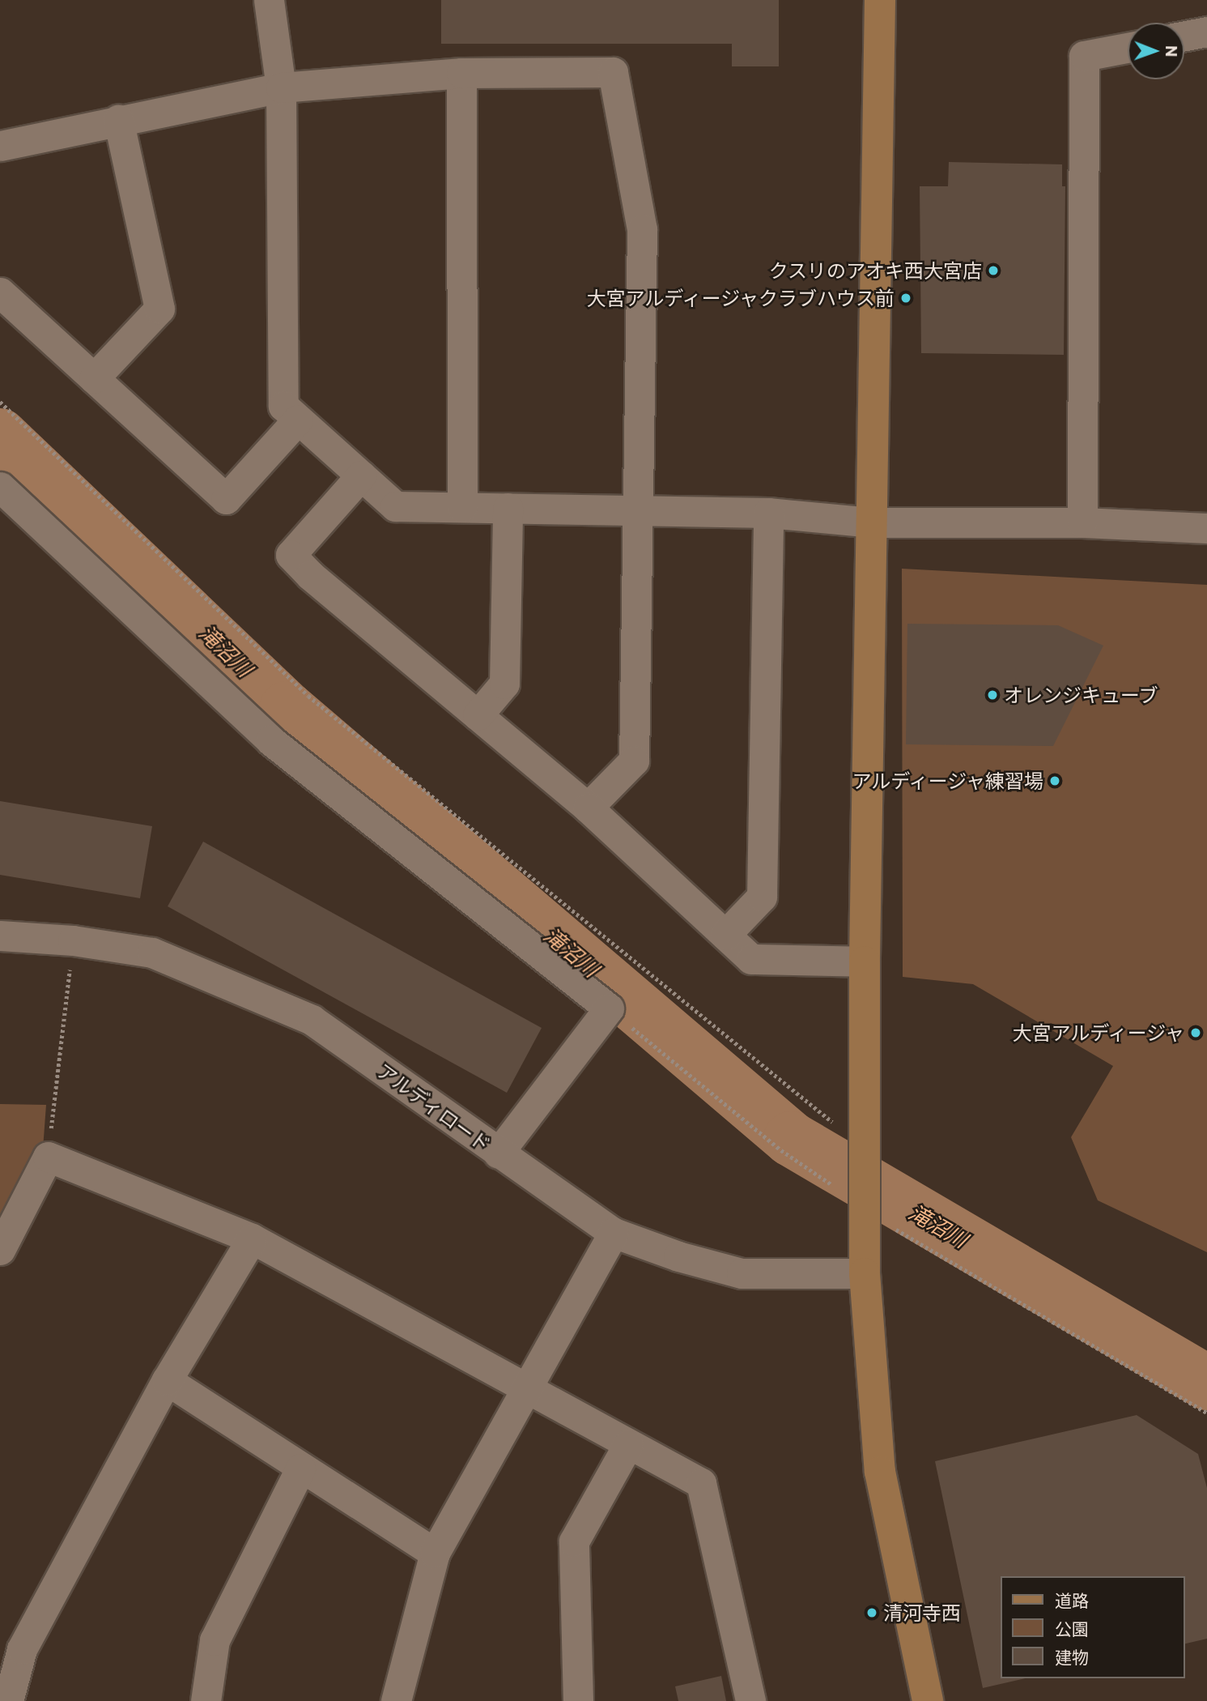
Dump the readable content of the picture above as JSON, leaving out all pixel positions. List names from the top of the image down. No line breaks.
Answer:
{"streets":{"street":["アルディロード"]},"water":["滝沼川"],"places":["クスリのアオキ西大宮店","大宮アルディージャクラブハウス前","オレンジキューブ","アルディージャ練習場","大宮アルディージャ","清河寺西"],"legend":["道路","公園","建物"],"north":"right"}
